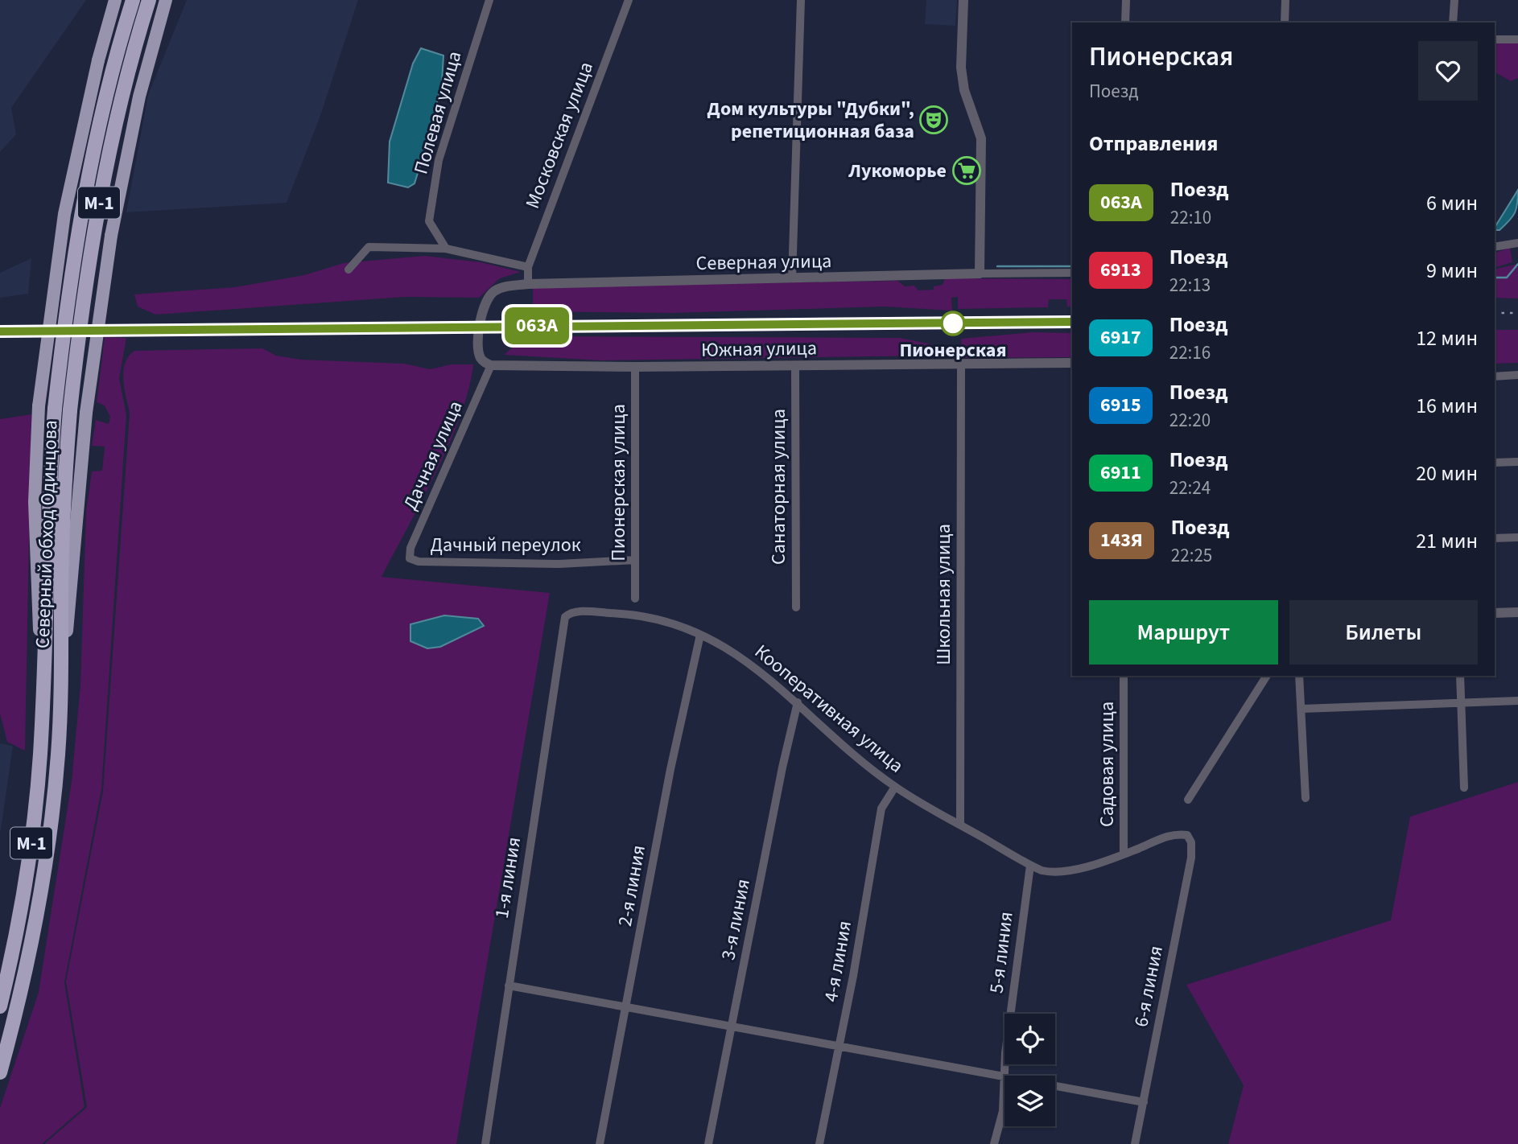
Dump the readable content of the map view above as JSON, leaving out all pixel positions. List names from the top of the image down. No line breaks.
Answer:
{"streets":{"highway":["М-1","Северный обход Одинцова"],"street":["Полевая улица","Московская улица","Северная улица","Южная улица","Дачная улица","Пионерская улица","Санаторная улица","Дачный переулок","Школьная улица","Кооперативная улица","Садовая улица","1-я линия","2-я линия","3-я линия","5-я линия","4-я линия","6-я линия"]},"crossings":[["Московская улица","Северная улица"],["Северная улица","Южная улица"],["Северная улица","Дачная улица"],["Южная улица","Дачная улица"],["Южная улица","Пионерская улица"],["Южная улица","Санаторная улица"],["Южная улица","Школьная улица"],["Дачная улица","Дачный переулок"],["Пионерская улица","Дачный переулок"],["Школьная улица","Кооперативная улица"],["Кооперативная улица","Садовая улица"],["Кооперативная улица","1-я линия"],["Кооперативная улица","2-я линия"],["Кооперативная улица","3-я линия"],["Кооперативная улица","5-я линия"],["Кооперативная улица","4-я линия"],["Кооперативная улица","6-я линия"]],"places":{"theatre":["Дом культуры \"Дубки\", репетиционная база"],"supermarket":["Лукоморье"],"other":["Пионерская"]},"page":{"on_map":"063А","heading":[["Пионерская","Поезд"],"Отправления"],"list":[{"mark":"063А","name":"Поезд","note":"22:10","value":"6 мин"},{"mark":"6913","name":"Поезд","note":"22:13","value":"9 мин"},{"mark":"6917","name":"Поезд","note":"22:16","value":"12 мин"},{"mark":"6915","name":"Поезд","note":"22:20","value":"16 мин"},{"mark":"6911","name":"Поезд","note":"22:24","value":"20 мин"},{"mark":"143Я","name":"Поезд","note":"22:25","value":"21 мин"}],"buttons":["Маршрут","Билеты"]}}
